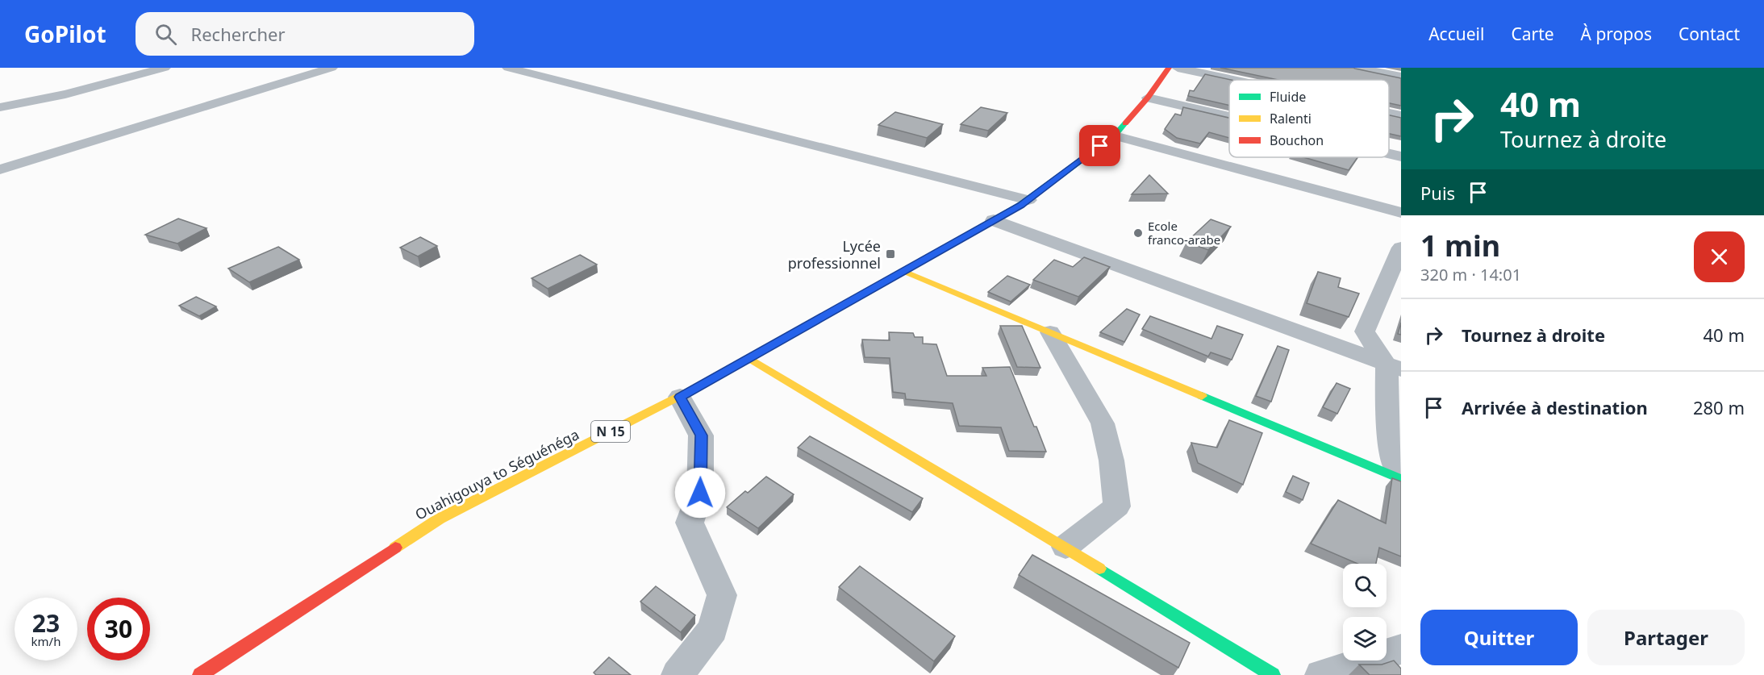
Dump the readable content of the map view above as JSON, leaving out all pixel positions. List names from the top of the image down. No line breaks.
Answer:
{"streets":{"main road":["N 15","Ouahigouya to Séguénéga"]},"places":{"other":["Ecole franco-arabe"],"transit":["Lycée professionnel"]},"legend":["Fluide","Ralenti","Bouchon"],"page":{"header":"GoPilot","search":"Rechercher","nav":["Accueil","Carte","À propos","Contact"],"turn":["40 m","Tournez à droite"],"then":"Puis","heading":["1 min","320 m · 14:01"],"list":[{"name":"Tournez à droite","value":"40 m"},{"name":"Arrivée à destination","value":"280 m"}],"speed":"23 km/h","limit":"30","buttons":["Quitter","Partager"]}}
